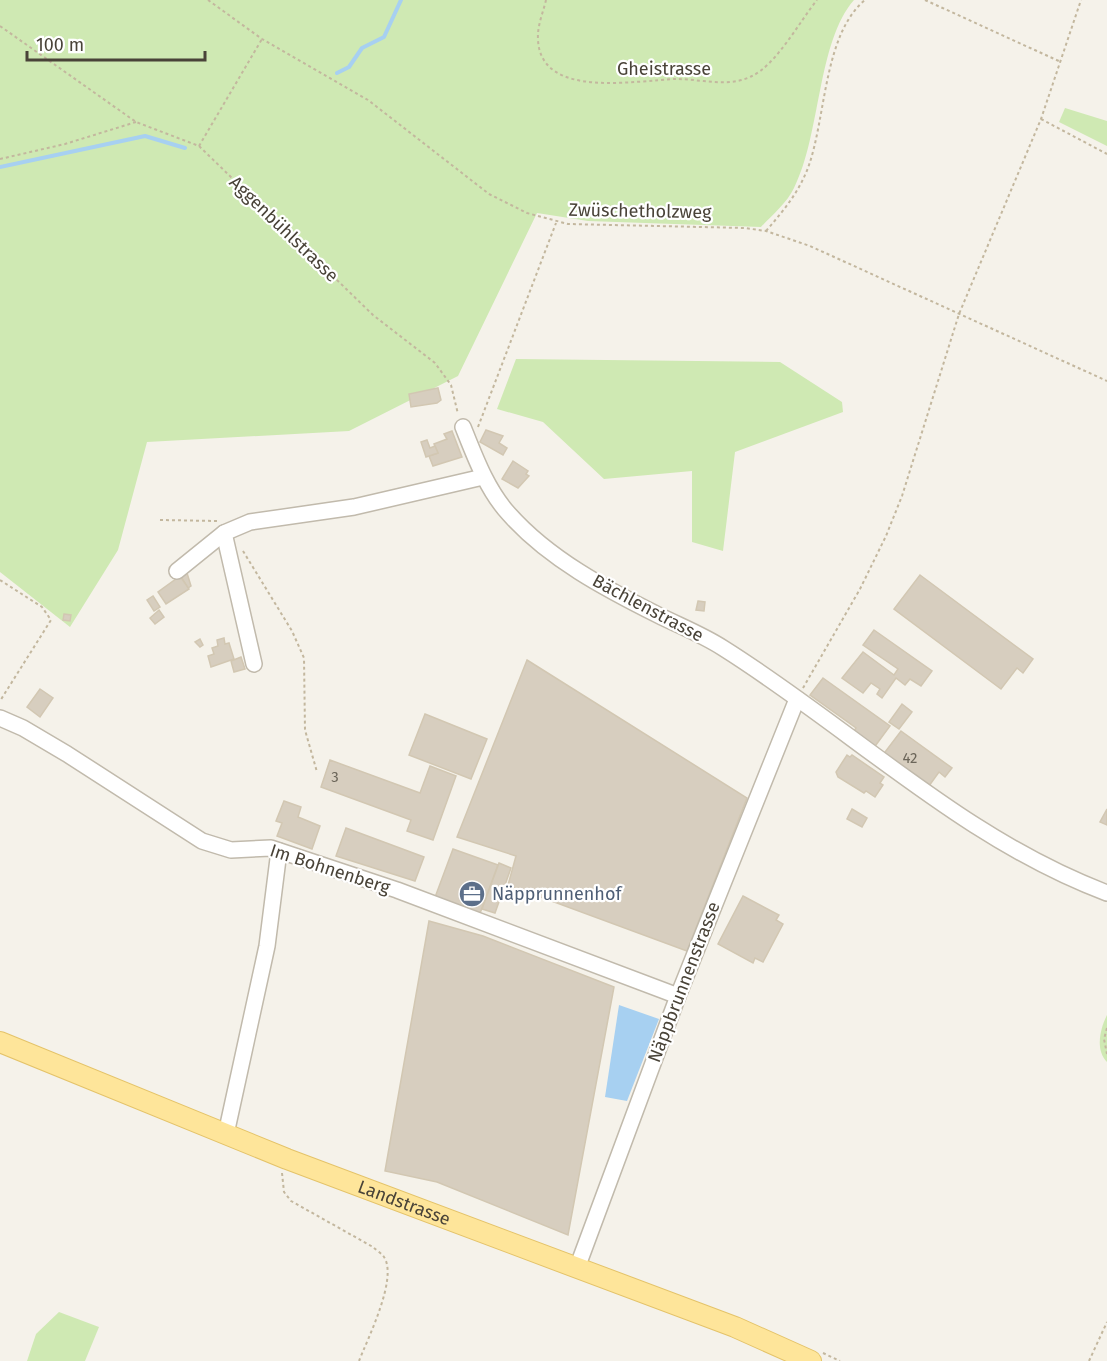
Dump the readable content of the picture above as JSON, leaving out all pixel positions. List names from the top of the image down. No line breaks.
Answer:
{"streets":{"main road":["Landstrasse"],"street":["Bächlenstrasse","Im Bohnenberg","Näppbrunnenstrasse"],"path":["Gheistrasse","Zwüschetholzweg","Aggenbühlstrasse"]},"crossings":[["Bächlenstrasse","Näppbrunnenstrasse"],["Im Bohnenberg","Näppbrunnenstrasse"],["Näppbrunnenstrasse","Landstrasse"]],"places":{"office":["Näpprunnenhof"]},"house_numbers":["42","3"],"scale_bar":"100 m"}
